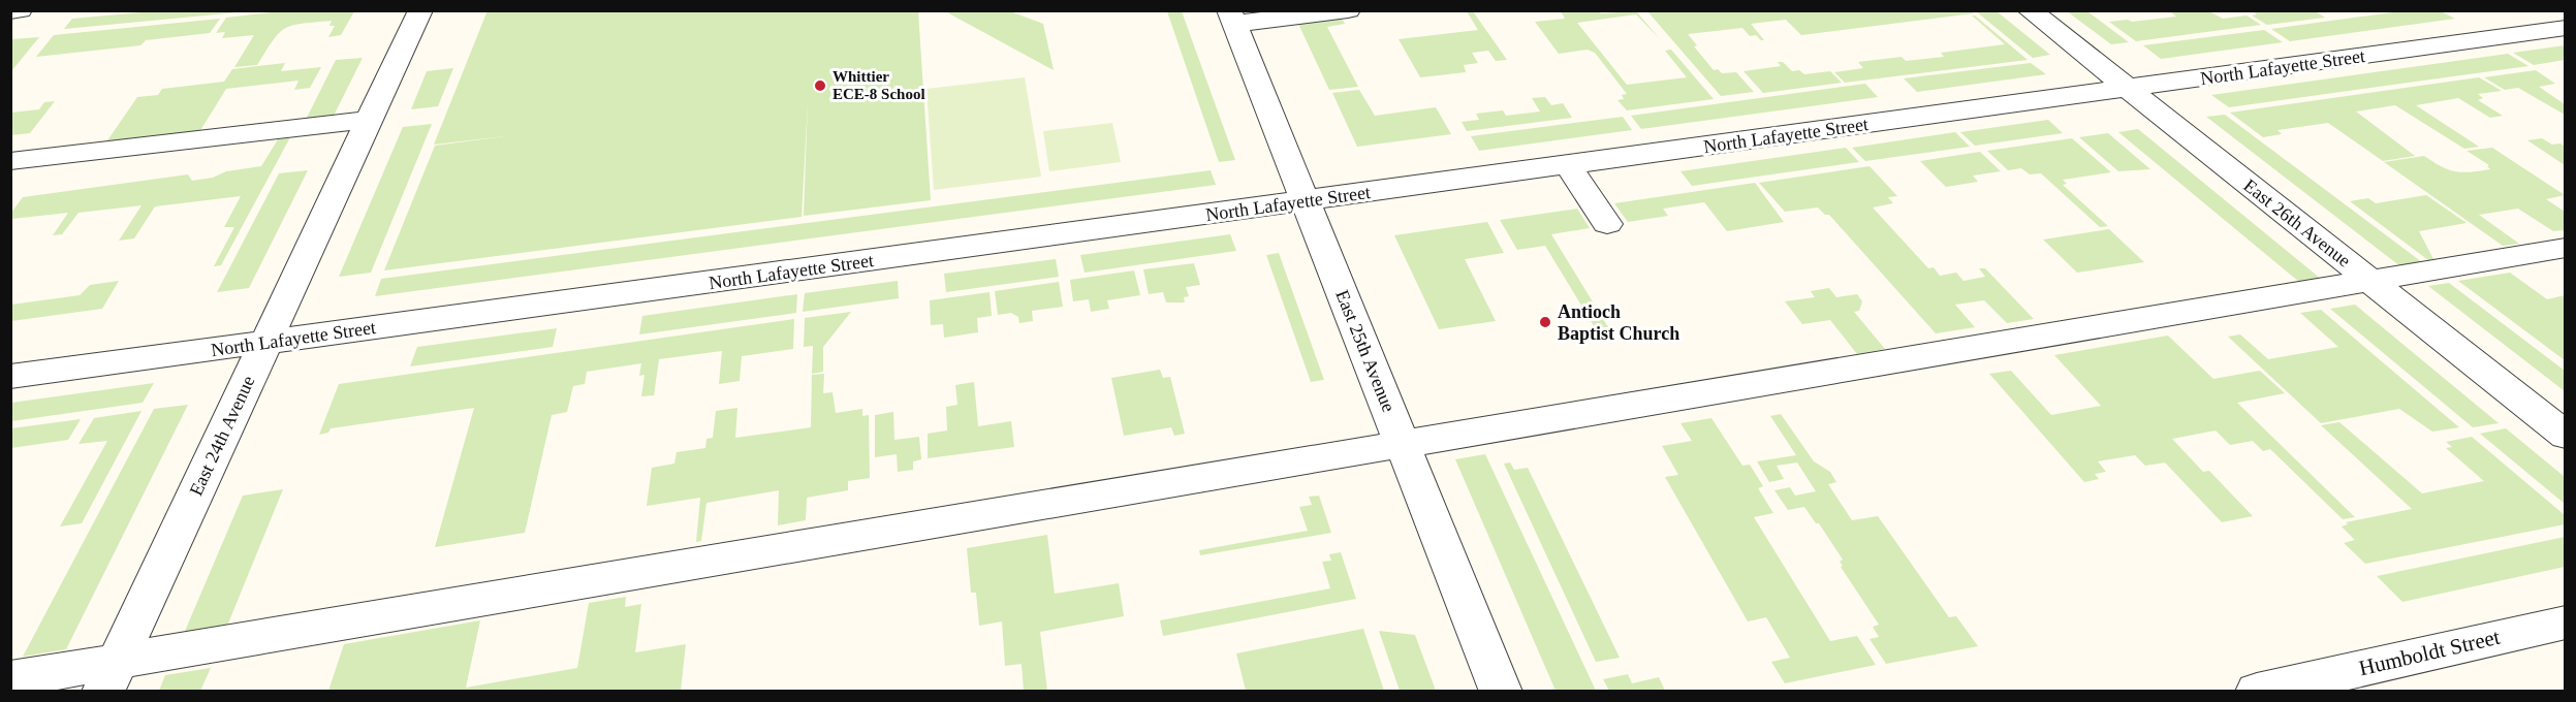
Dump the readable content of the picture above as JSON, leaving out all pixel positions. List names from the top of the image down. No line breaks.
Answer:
{"streets":{"street":["North Lafayette Street","East 26th Avenue","East 25th Avenue","East 24th Avenue","Humboldt Street"]},"crossings":[["North Lafayette Street","East 26th Avenue"],["North Lafayette Street","East 25th Avenue"],["North Lafayette Street","East 24th Avenue"]],"places":["Whittier ECE-8 School","Antioch Baptist Church"]}
